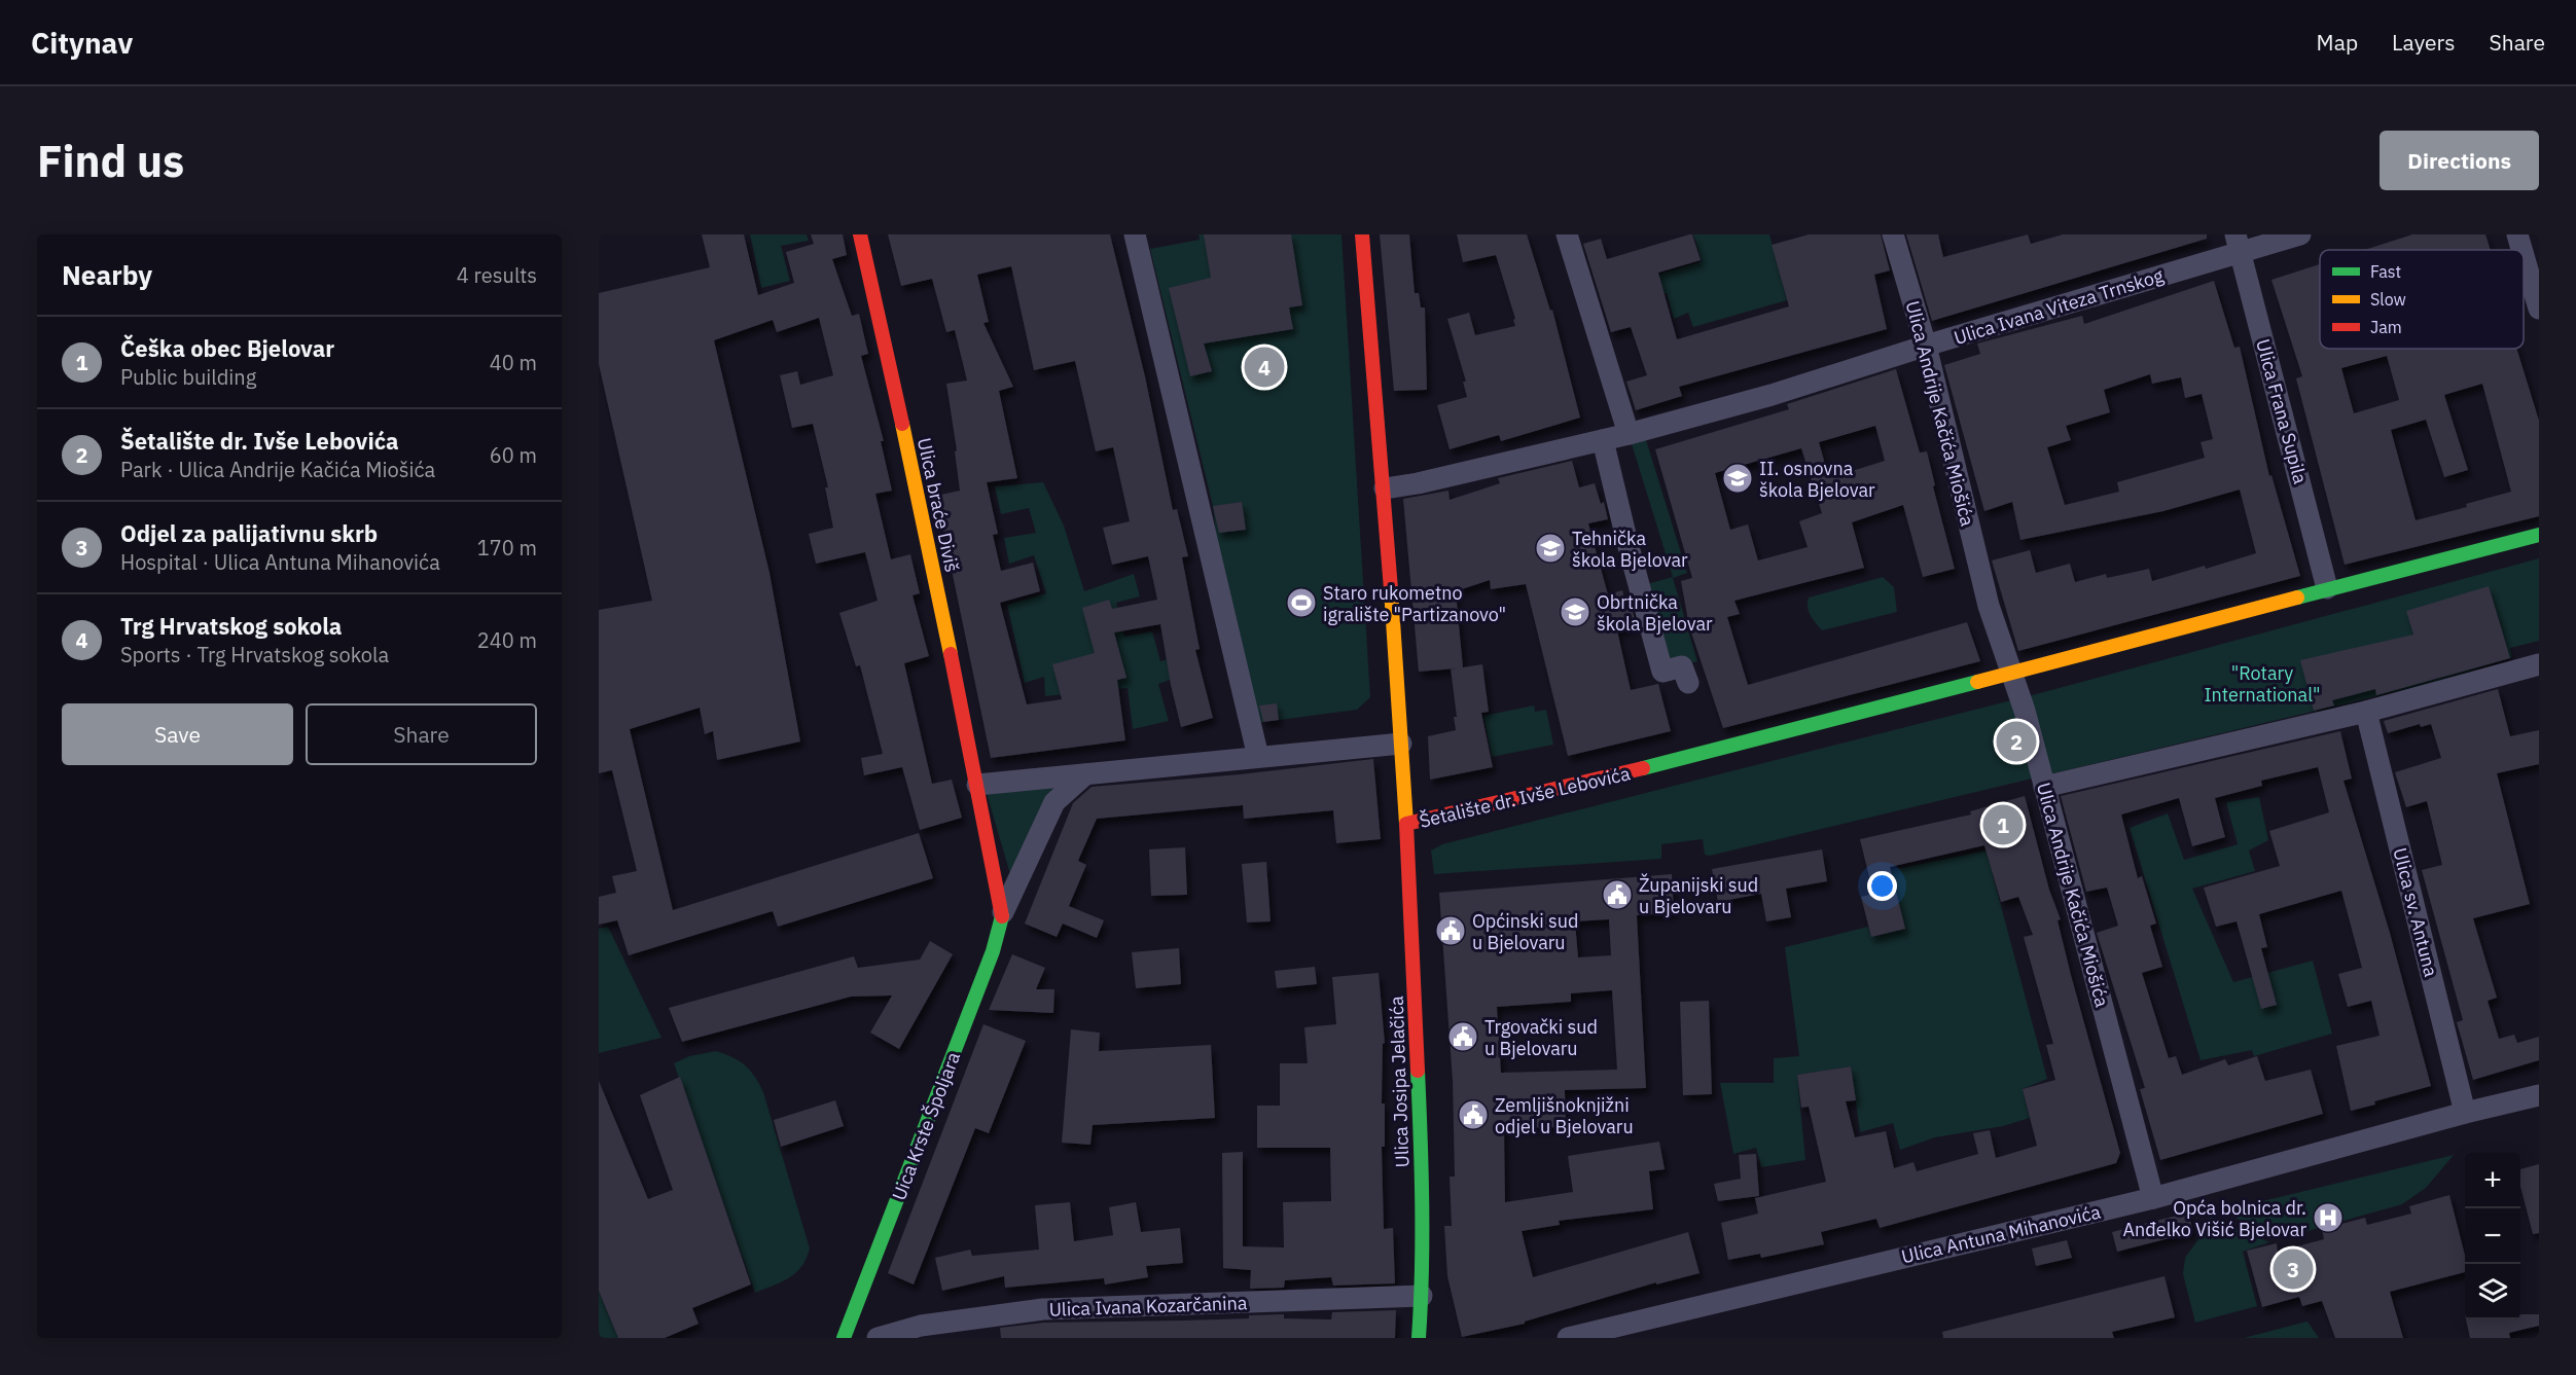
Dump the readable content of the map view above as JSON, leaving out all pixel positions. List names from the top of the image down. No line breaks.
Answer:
{"streets":{"main road":["Ulica braće Diviš","Šetalište dr. Ivše Lebovića","Ulica Josipa Jelačića","Uica Krste Špoljara"],"street":["Ulica Ivana Viteza Trnskog","Ulica Frana Supila","Ulica Andrije Kačića Miošića","Ulica sv. Antuna","Ulica Antuna Mihanovića","Ulica Ivana Kozarčanina"]},"crossings":[["Ulica Ivana Viteza Trnskog","Ulica Frana Supila"],["Ulica Ivana Viteza Trnskog","Ulica Andrije Kačića Miošića"],["Ulica Ivana Viteza Trnskog","Ulica Josipa Jelačića"],["Ulica Frana Supila","Šetalište dr. Ivše Lebovića"],["Ulica Andrije Kačića Miošića","Šetalište dr. Ivše Lebovića"],["Ulica Andrije Kačića Miošića","Ulica Antuna Mihanovića"],["Ulica braće Diviš","Uica Krste Špoljara"],["Šetalište dr. Ivše Lebovića","Ulica Josipa Jelačića"],["Ulica sv. Antuna","Ulica Antuna Mihanovića"],["Ulica Josipa Jelačića","Ulica Ivana Kozarčanina"]],"parks":["\"Rotary International\""],"places":{"school or university":["II. osnovna škola Bjelovar","Tehnička škola Bjelovar","Obrtnička škola Bjelovar"],"sports":["Staro rukometno igralište \"Partizanovo\""],"public building":["Županijski sud u Bjelovaru","Općinski sud u Bjelovaru","Trgovački sud u Bjelovaru","Zemljišnoknjižni odjel u Bjelovaru"],"hospital":["Opća bolnica dr. Anđelko Višić Bjelovar"]},"legend":["Fast","Slow","Jam"],"page":{"header":"Citynav","nav":["Map","Layers","Share"],"buttons":["Directions",["Save","Share"]],"title":"Find us","heading":["Nearby","4 results"],"list":[{"mark":"1","name":"Češka obec Bjelovar","note":"Public building","value":"40 m"},{"mark":"2","name":"Šetalište dr. Ivše Lebovića","note":"Park · Ulica Andrije Kačića Miošića","value":"60 m"},{"mark":"3","name":"Odjel za palijativnu skrb","note":"Hospital · Ulica Antuna Mihanovića","value":"170 m"},{"mark":"4","name":"Trg Hrvatskog sokola","note":"Sports · Trg Hrvatskog sokola","value":"240 m"}],"pins":["4","2","1","3"],"map_buttons":["+","−"]}}
